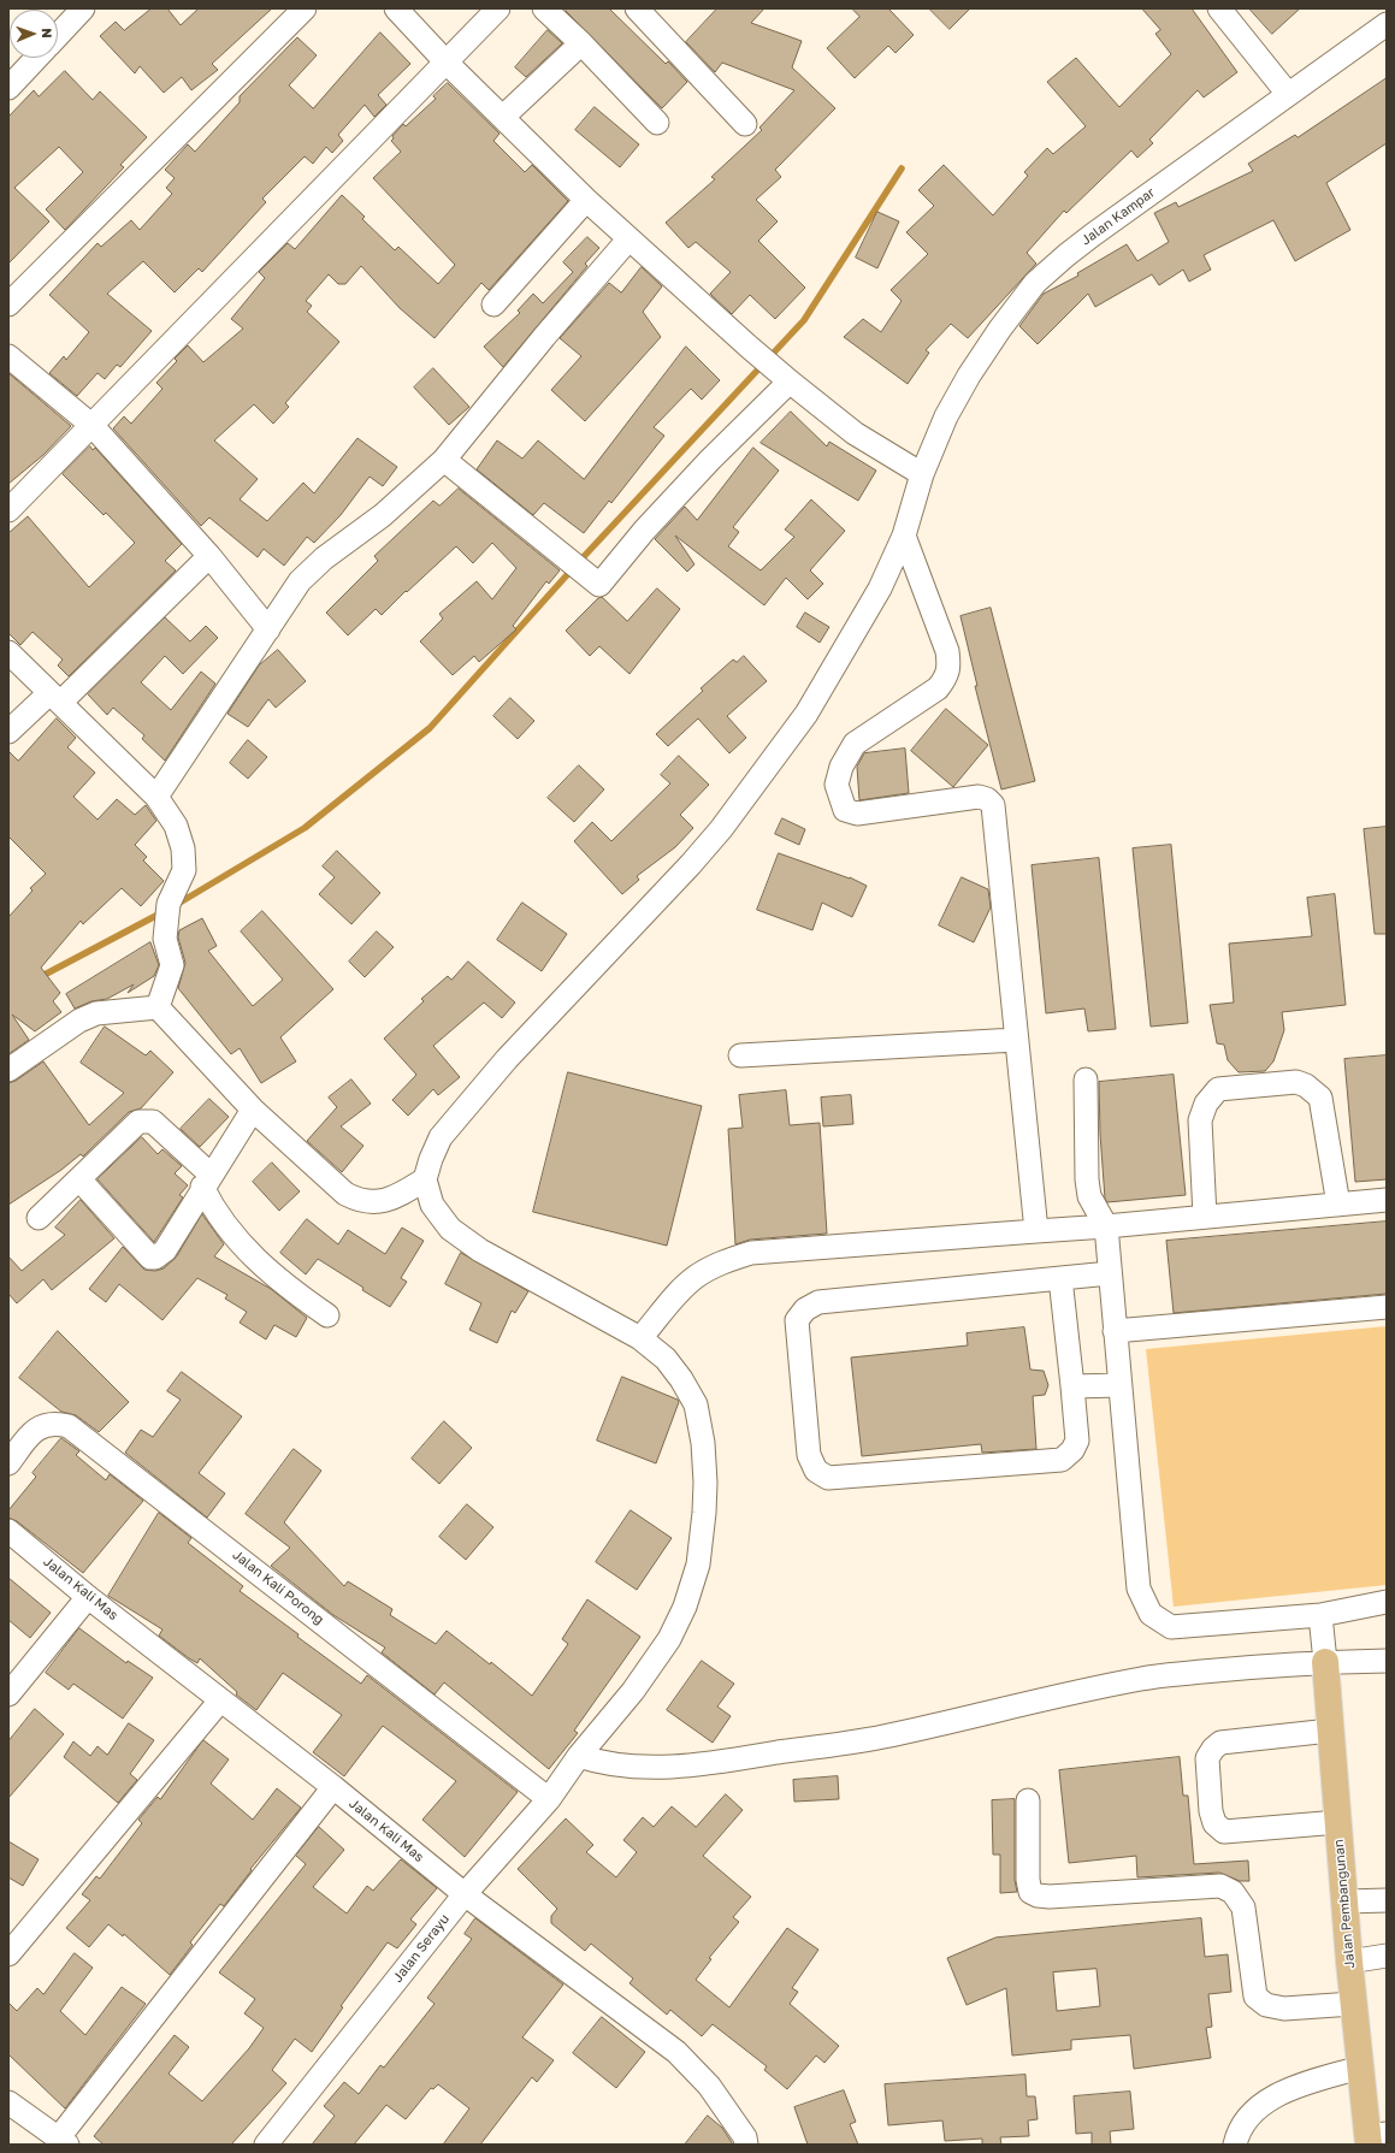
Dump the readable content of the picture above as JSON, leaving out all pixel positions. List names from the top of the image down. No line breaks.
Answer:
{"streets":{"main road":["Jalan Pembangunan"],"street":["Jalan Kampar","Jalan Kali Porong","Jalan Kali Mas","Jalan Serayu"]},"crossings":[["Jalan Kampar","Jalan Serayu"],["Jalan Kali Porong","Jalan Serayu"],["Jalan Kali Mas","Jalan Serayu"]],"north":"right"}
